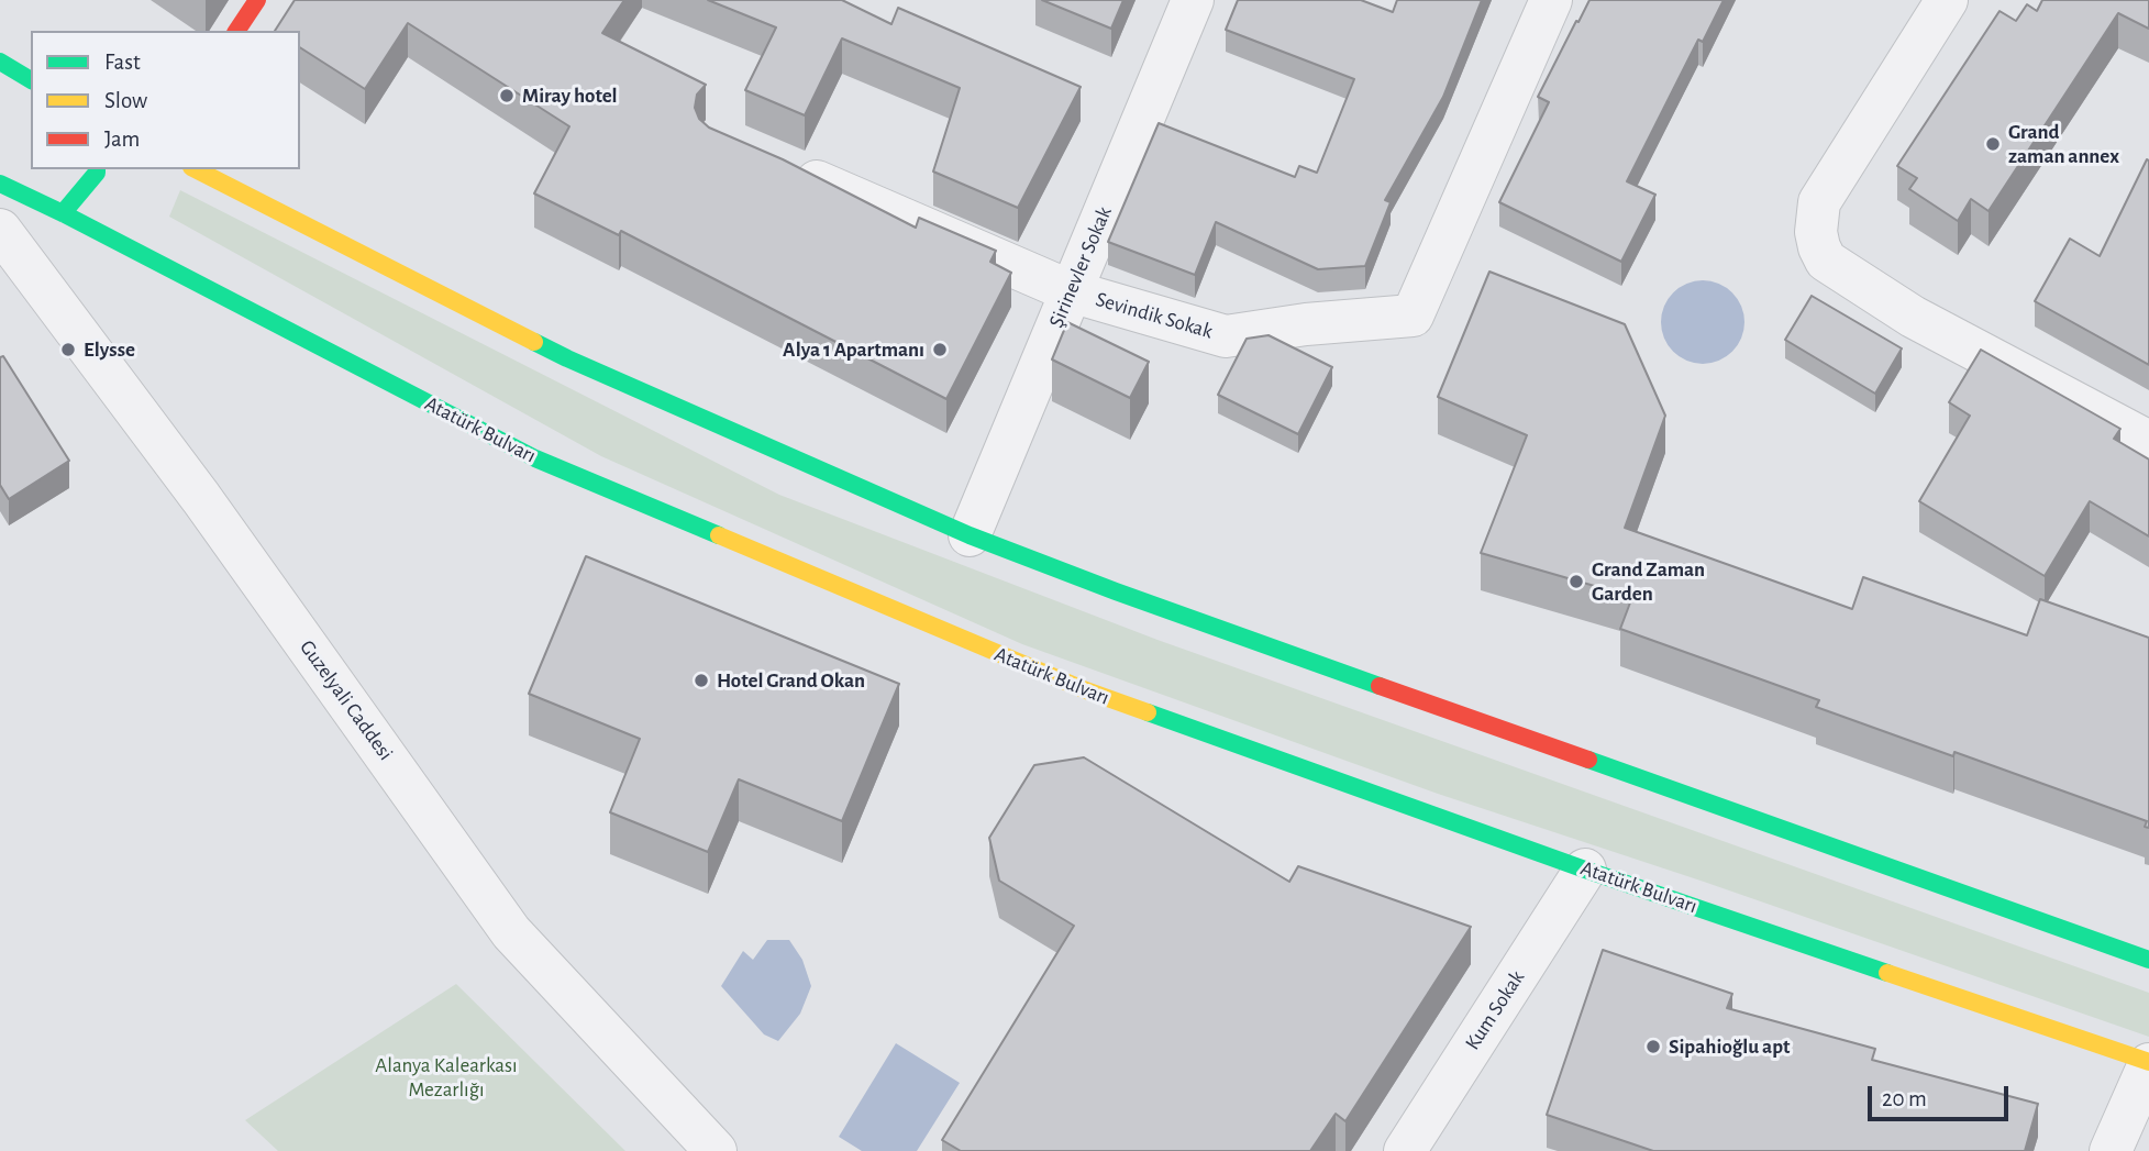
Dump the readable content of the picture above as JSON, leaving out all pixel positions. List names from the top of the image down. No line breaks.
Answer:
{"streets":{"street":["Şirinevler Sokak","Sevindik Sokak","Atatürk Bulvarı","Guzelyali Caddesi","Kum Sokak"]},"crossings":[["Şirinevler Sokak","Sevindik Sokak"],["Atatürk Bulvarı","Kum Sokak"]],"parks":["Alanya Kalearkası Mezarlığı"],"places":["Miray hotel","Grand zaman annex","Elysse","Alya 1 Apartmanı","Grand Zaman Garden","Hotel Grand Okan","Sipahioğlu apt"],"legend":["Fast","Slow","Jam"],"scale_bar":"20 m"}
